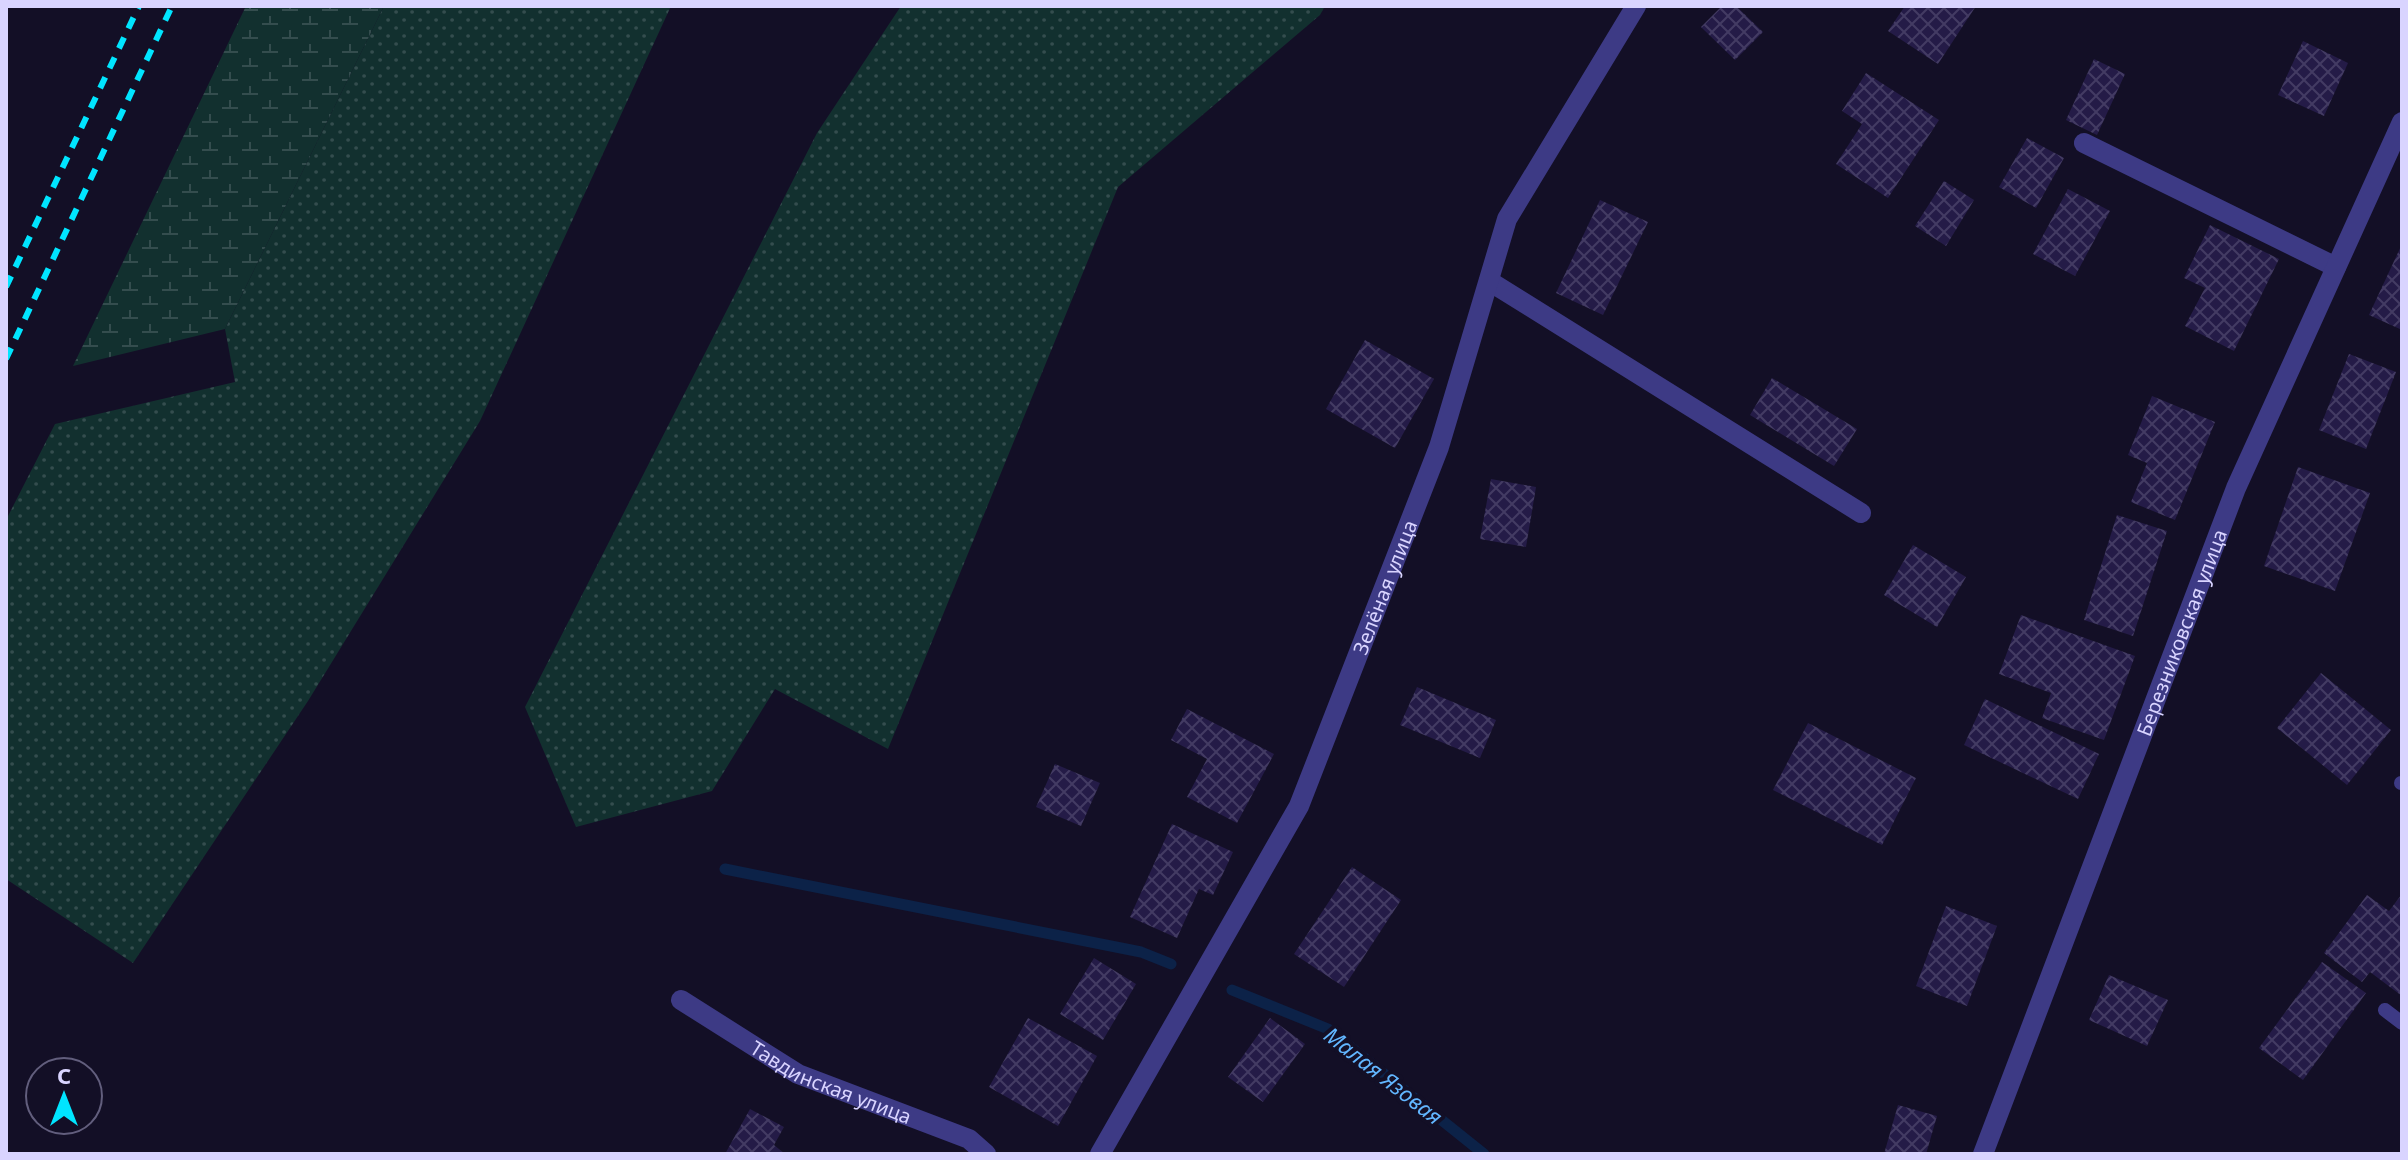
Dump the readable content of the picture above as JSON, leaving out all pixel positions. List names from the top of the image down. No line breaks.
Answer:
{"streets":{"street":["Зелёная улица","Березниковская улица","Тавдинская улица"]},"water":["Малая Язовая"],"north":"top"}
